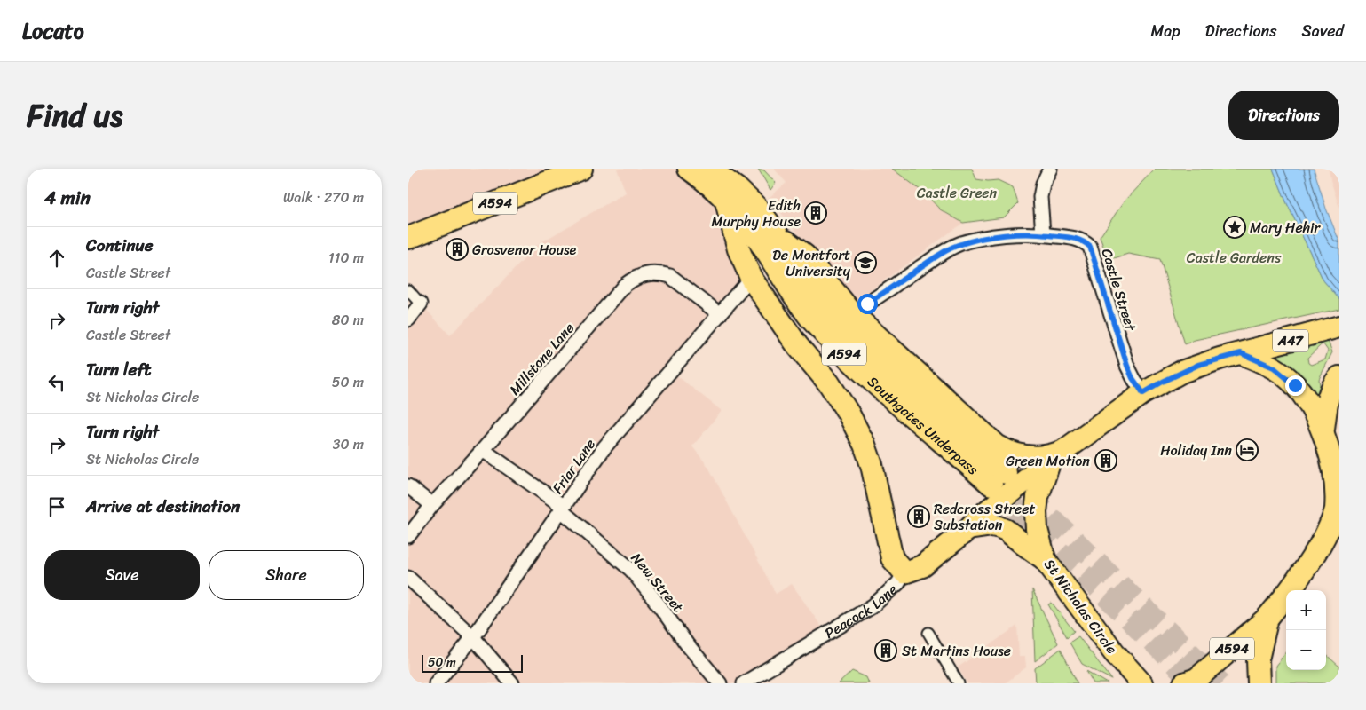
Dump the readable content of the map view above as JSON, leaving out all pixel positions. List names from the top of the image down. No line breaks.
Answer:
{"streets":{"main road":["A594","A47","Southgates Underpass","St Nicholas Circle","Peacock Lane"],"street":["Castle Street","Millstone Lane","Friar Lane","New Street"]},"crossings":[["A594","Castle Street"],["A594","A47"],["A594","Southgates Underpass"],["A594","Friar Lane"],["A594","St Nicholas Circle"],["A594","Peacock Lane"],["Millstone Lane","Friar Lane"],["Millstone Lane","New Street"],["Friar Lane","New Street"]],"parks":["Castle Green","Castle Gardens"],"places":{"building":["Edith Murphy House","Grosvenor House","Green Motion","Redcross Street Substation","St Martins House"],"place":["Mary Hehir"],"school or university":["De Montfort University"],"hotel":["Holiday Inn"]},"scale_bar":"50 m","page":{"header":"Locato","nav":["Map","Directions","Saved"],"title":"Find us","buttons":["Directions",["Save","Share"]],"heading":["4 min","Walk · 270 m"],"list":[["Continue","Castle Street","110 m"],["Turn right","Castle Street","80 m"],["Turn left","St Nicholas Circle","50 m"],["Turn right","St Nicholas Circle","30 m"],"Arrive at destination"],"map_buttons":["+","−"],"scale":"50 m"}}
